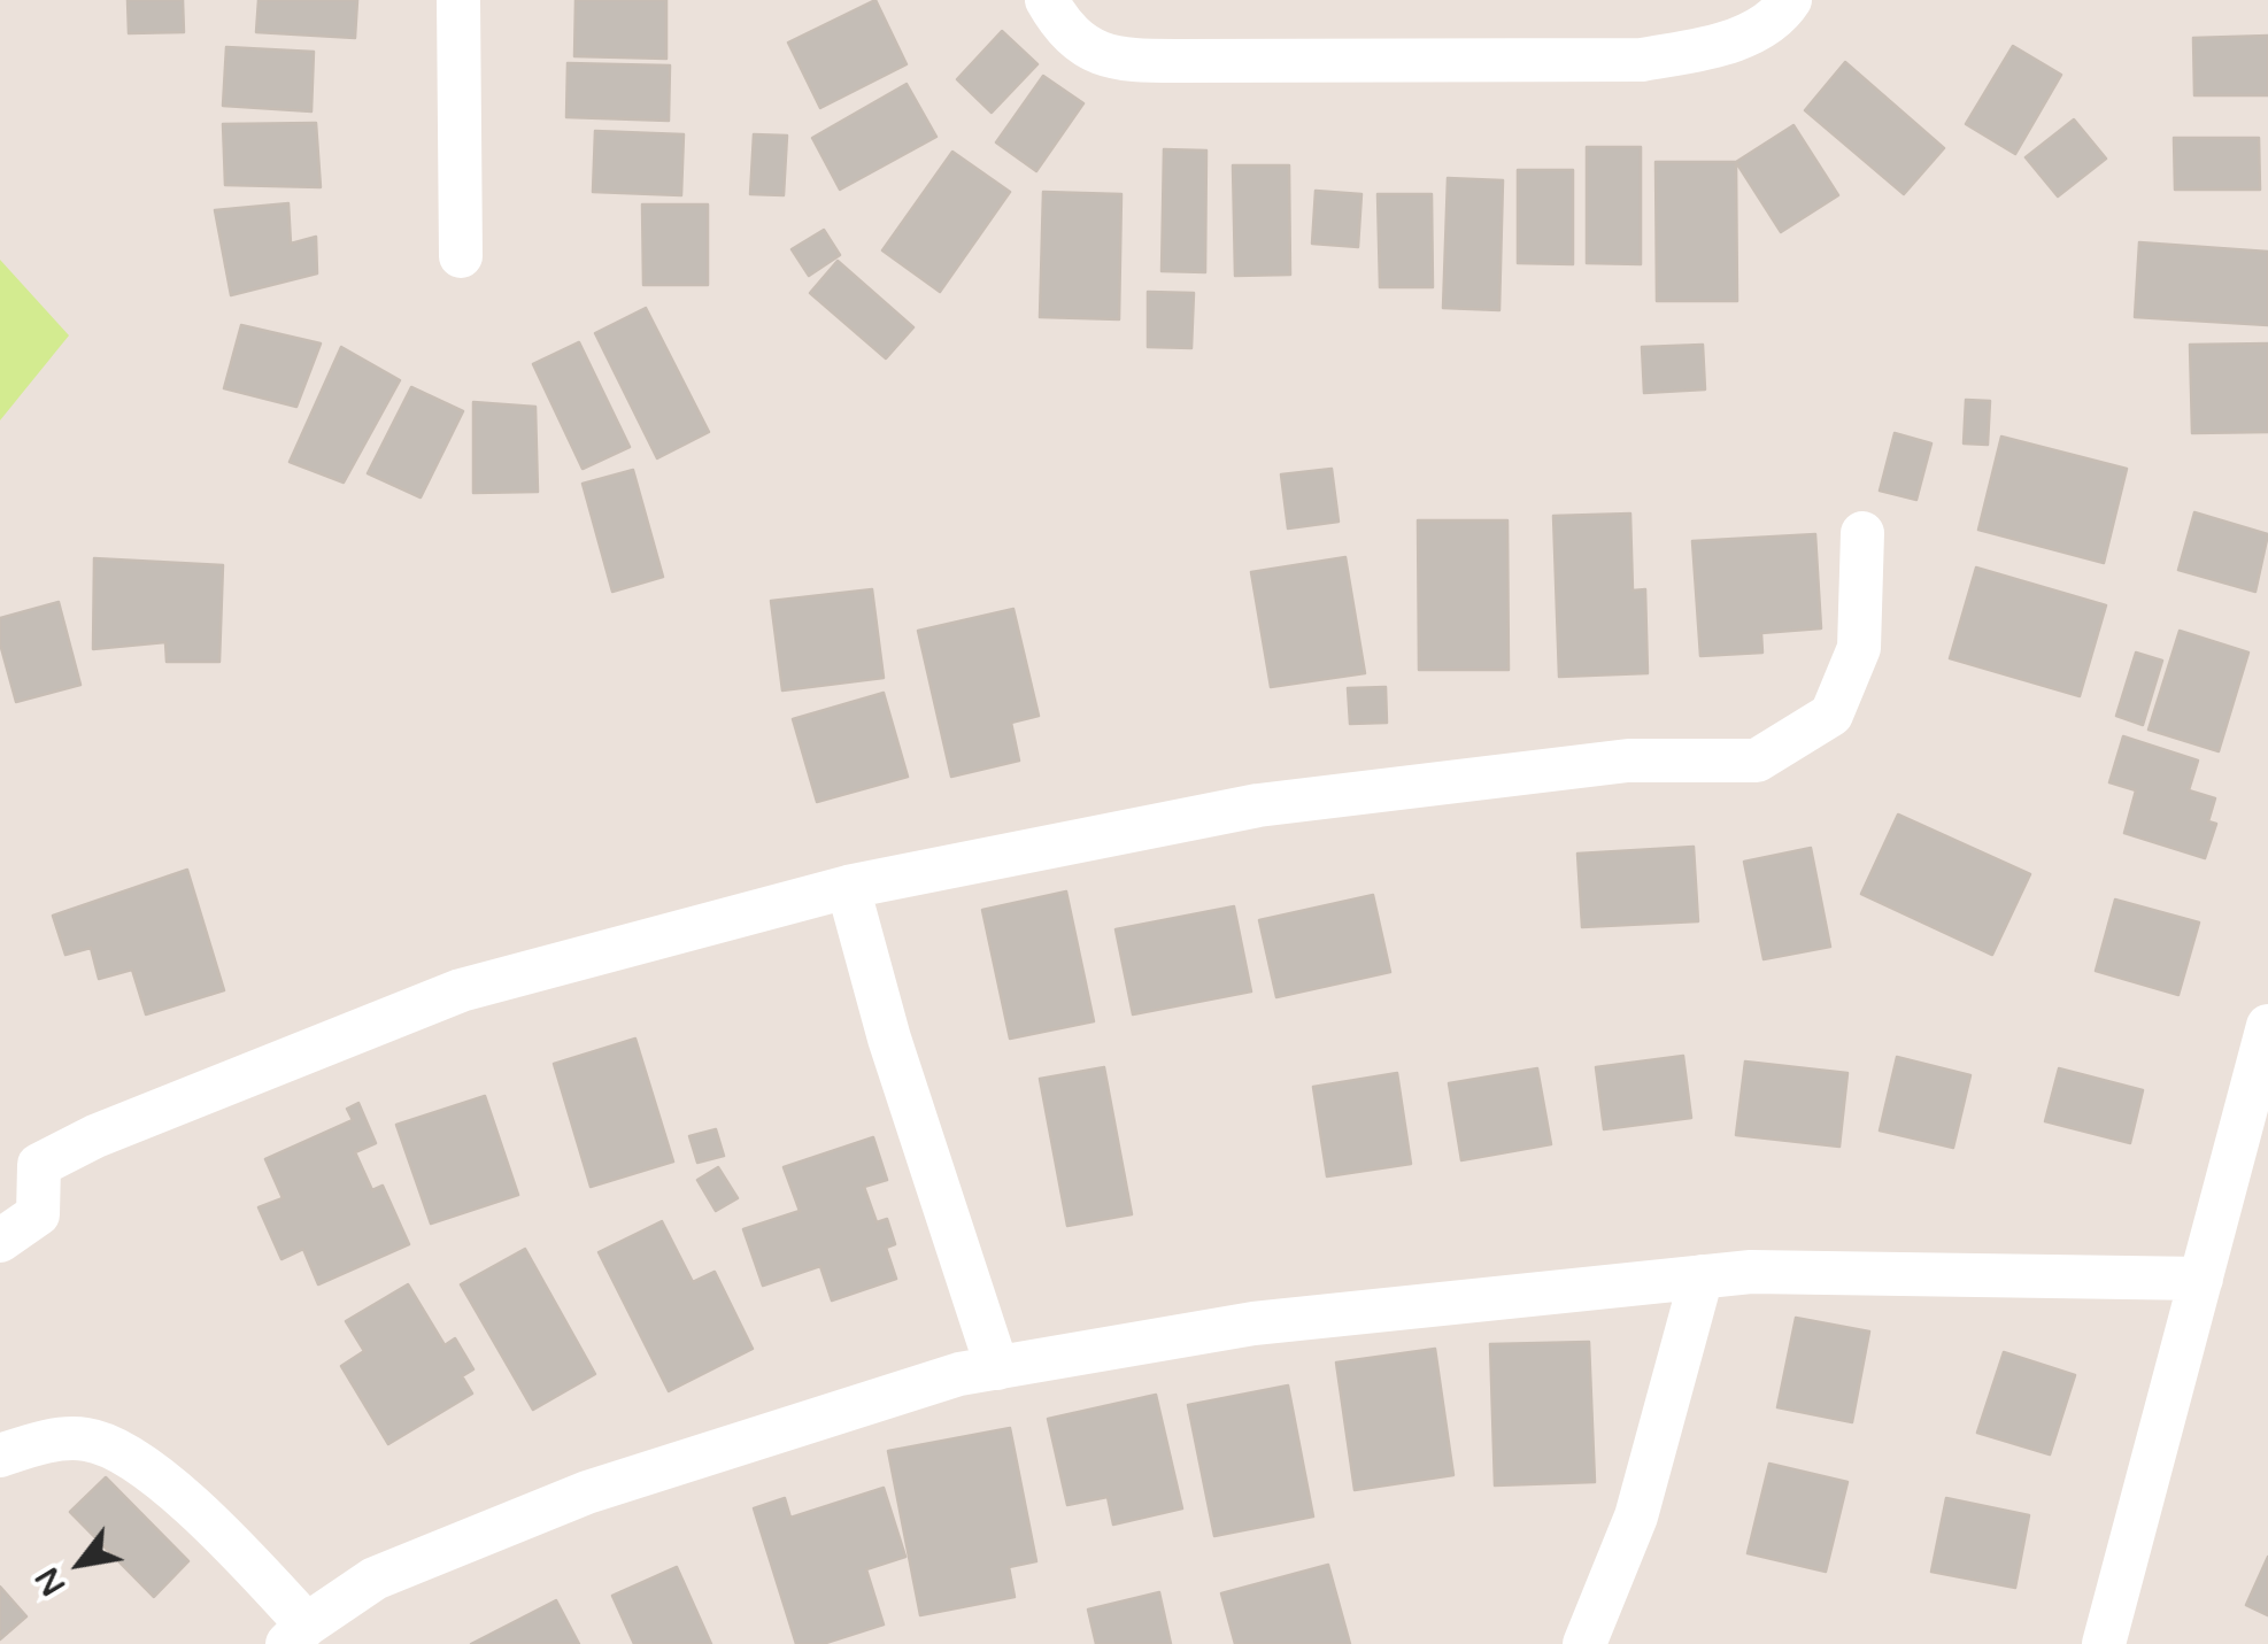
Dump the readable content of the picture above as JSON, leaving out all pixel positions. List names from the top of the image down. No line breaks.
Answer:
{"north":"bottom left"}
